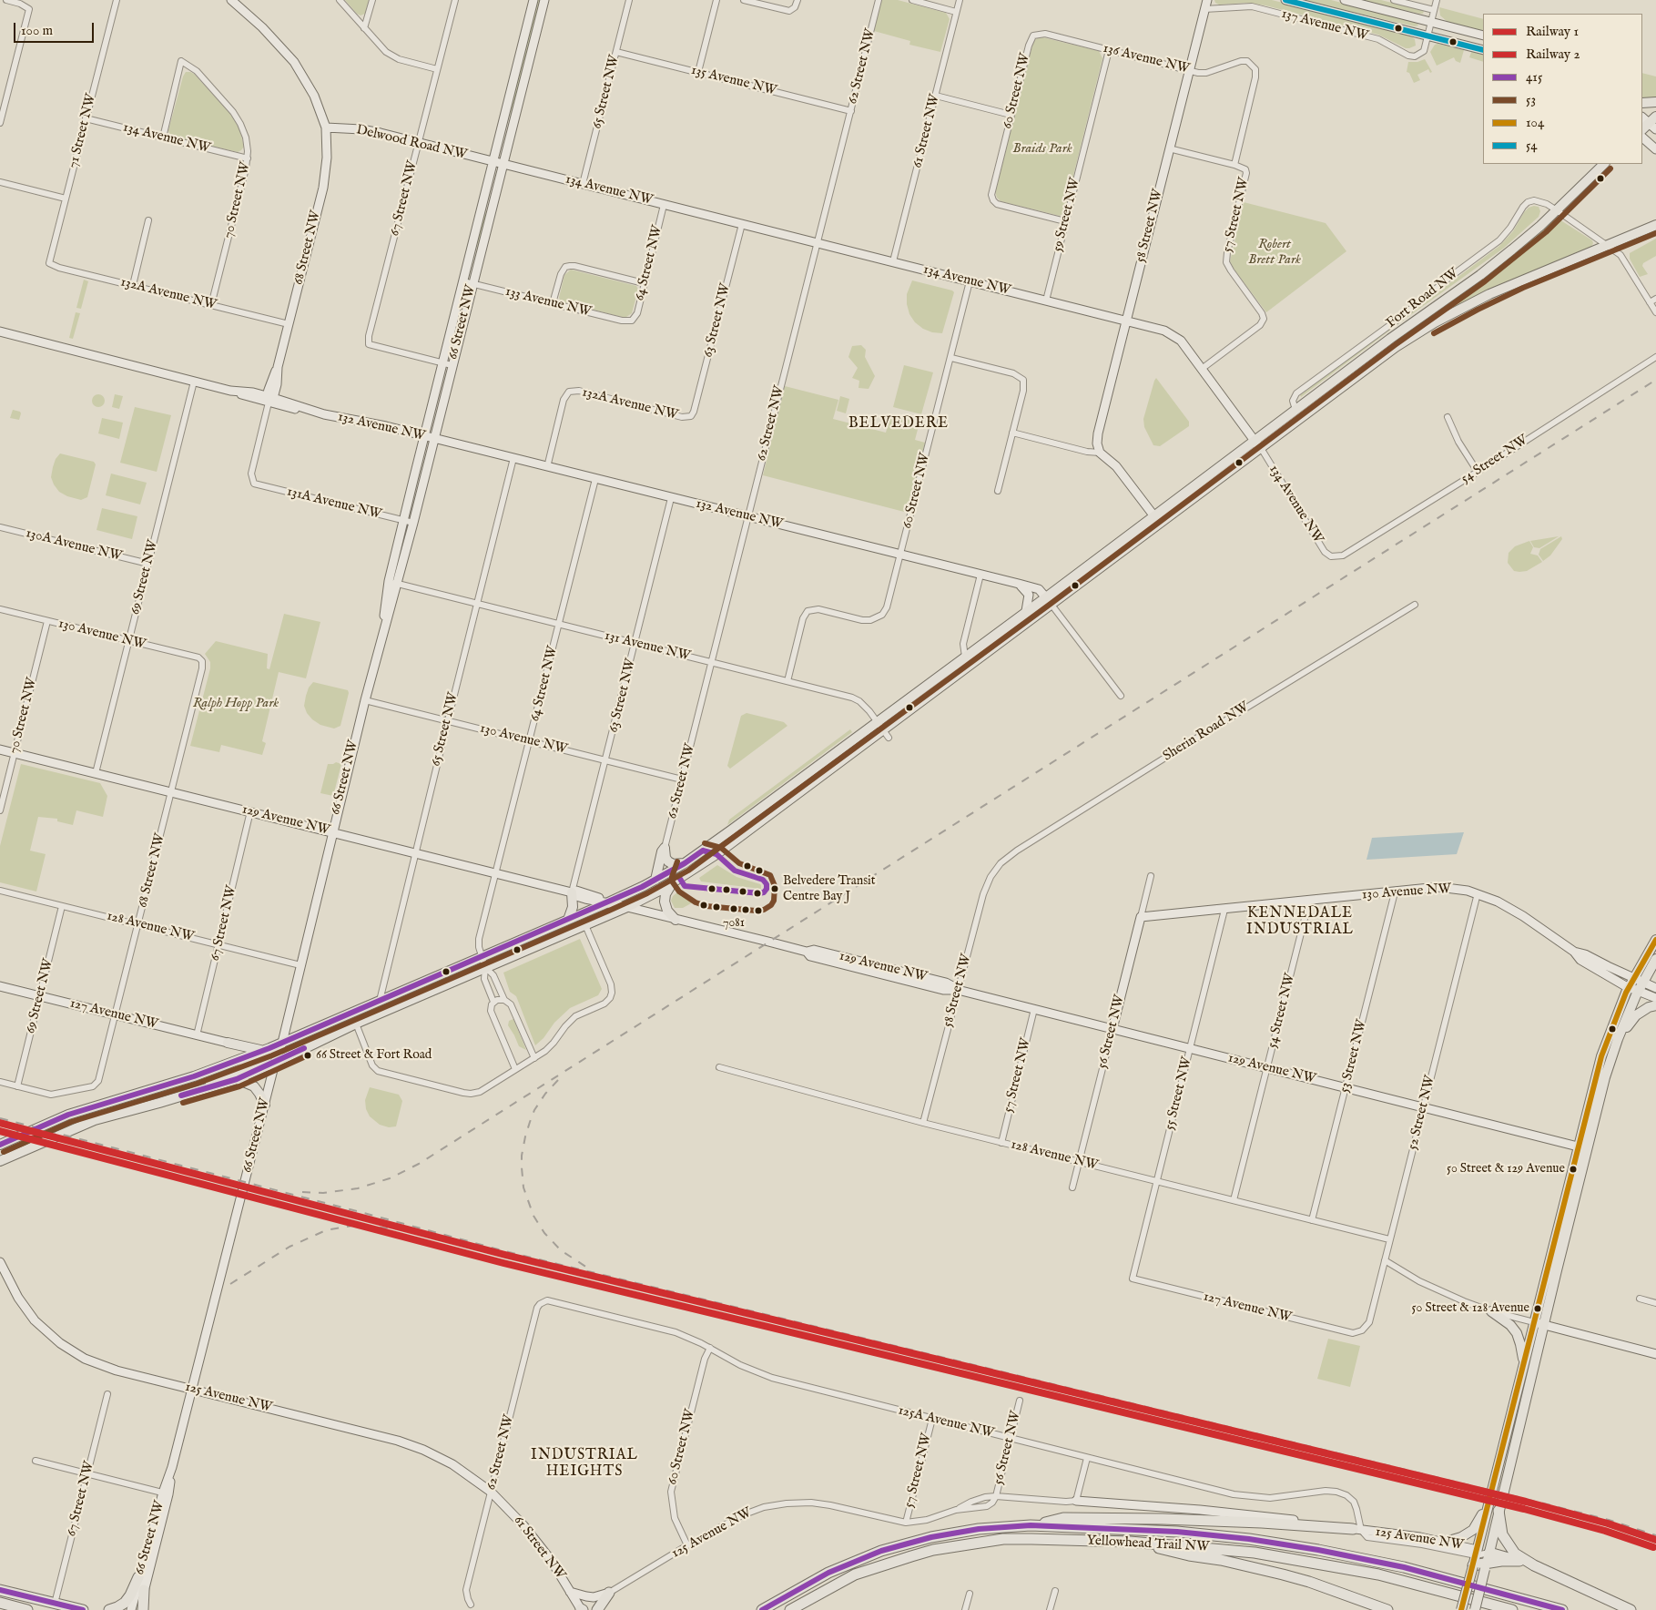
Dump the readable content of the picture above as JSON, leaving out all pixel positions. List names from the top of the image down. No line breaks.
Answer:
{"streets":{"highway":["Yellowhead Trail NW"],"main road":["Fort Road NW"],"street":["137 Avenue NW","136 Avenue NW","62 Street NW","135 Avenue NW","60 Street NW","65 Street NW","71 Street NW","61 Street NW","134 Avenue NW","Delwood Road NW","67 Street NW","70 Street NW","59 Street NW","57 Street NW","58 Street NW","68 Street NW","64 Street NW","132A Avenue NW","133 Avenue NW","63 Street NW","66 Street NW","132 Avenue NW","54 Street NW","131A Avenue NW","130A Avenue NW","69 Street NW","130 Avenue NW","131 Avenue NW","Sherin Road NW","129 Avenue NW","128 Avenue NW","127 Avenue NW","56 Street NW","53 Street NW","55 Street NW","52 Street NW","125 Avenue NW","125A Avenue NW"]},"crossings":[["137 Avenue NW","58 Street NW"],["136 Avenue NW","60 Street NW"],["136 Avenue NW","59 Street NW"],["136 Avenue NW","57 Street NW"],["136 Avenue NW","58 Street NW"],["62 Street NW","135 Avenue NW"],["62 Street NW","61 Street NW"],["62 Street NW","134 Avenue NW"],["62 Street NW","132 Avenue NW"],["62 Street NW","130 Avenue NW"],["62 Street NW","131 Avenue NW"],["62 Street NW","125 Avenue NW"],["62 Street NW","125A Avenue NW"],["135 Avenue NW","65 Street NW"],["60 Street NW","134 Avenue NW"],["60 Street NW","59 Street NW"],["60 Street NW","132 Avenue NW"],["60 Street NW","131 Avenue NW"],["60 Street NW","125 Avenue NW"],["60 Street NW","125A Avenue NW"],["65 Street NW","134 Avenue NW"],["65 Street NW","Fort Road NW"],["65 Street NW","132 Avenue NW"],["65 Street NW","130 Avenue NW"],["65 Street NW","131 Avenue NW"],["65 Street NW","129 Avenue NW"],["71 Street NW","134 Avenue NW"],["71 Street NW","132A Avenue NW"],["61 Street NW","134 Avenue NW"],["61 Street NW","125 Avenue NW"],["134 Avenue NW","Delwood Road NW"],["134 Avenue NW","70 Street NW"],["134 Avenue NW","59 Street NW"],["134 Avenue NW","57 Street NW"],["134 Avenue NW","58 Street NW"],["134 Avenue NW","64 Street NW"],["134 Avenue NW","Fort Road NW"],["134 Avenue NW","63 Street NW"],["134 Avenue NW","66 Street NW"],["134 Avenue NW","54 Street NW"],["Delwood Road NW","67 Street NW"],["Delwood Road NW","68 Street NW"],["Delwood Road NW","66 Street NW"],["67 Street NW","66 Street NW"],["67 Street NW","129 Avenue NW"],["67 Street NW","128 Avenue NW"],["67 Street NW","127 Avenue NW"],["70 Street NW","132A Avenue NW"],["70 Street NW","130 Avenue NW"],["70 Street NW","129 Avenue NW"],["57 Street NW","129 Avenue NW"],["57 Street NW","128 Avenue NW"],["57 Street NW","125 Avenue NW"],["57 Street NW","125A Avenue NW"],["58 Street NW","Sherin Road NW"],["58 Street NW","129 Avenue NW"],["58 Street NW","128 Avenue NW"],["68 Street NW","132A Avenue NW"],["68 Street NW","132 Avenue NW"],["68 Street NW","131A Avenue NW"],["68 Street NW","69 Street NW"],["68 Street NW","130 Avenue NW"],["68 Street NW","129 Avenue NW"],["68 Street NW","128 Avenue NW"],["68 Street NW","127 Avenue NW"],["64 Street NW","Fort Road NW"],["64 Street NW","133 Avenue NW"],["64 Street NW","132 Avenue NW"],["64 Street NW","130 Avenue NW"],["64 Street NW","131 Avenue NW"],["64 Street NW","129 Avenue NW"],["132A Avenue NW","63 Street NW"],["132A Avenue NW","132 Avenue NW"],["Fort Road NW","66 Street NW"],["Fort Road NW","132 Avenue NW"],["Fort Road NW","131 Avenue NW"],["Fort Road NW","129 Avenue NW"],["133 Avenue NW","66 Street NW"],["63 Street NW","132 Avenue NW"],["63 Street NW","130 Avenue NW"],["63 Street NW","131 Avenue NW"],["63 Street NW","129 Avenue NW"],["66 Street NW","132 Avenue NW"],["66 Street NW","131A Avenue NW"],["66 Street NW","130 Avenue NW"],["66 Street NW","131 Avenue NW"],["66 Street NW","129 Avenue NW"],["66 Street NW","128 Avenue NW"],["66 Street NW","125 Avenue NW"],["132 Avenue NW","69 Street NW"],["54 Street NW","130 Avenue NW"],["54 Street NW","129 Avenue NW"],["54 Street NW","128 Avenue NW"],["130A Avenue NW","69 Street NW"],["69 Street NW","130 Avenue NW"],["69 Street NW","129 Avenue NW"],["69 Street NW","128 Avenue NW"],["69 Street NW","127 Avenue NW"],["130 Avenue NW","56 Street NW"],["130 Avenue NW","53 Street NW"],["130 Avenue NW","55 Street NW"],["130 Avenue NW","52 Street NW"],["129 Avenue NW","56 Street NW"],["129 Avenue NW","53 Street NW"],["129 Avenue NW","55 Street NW"],["129 Avenue NW","52 Street NW"],["128 Avenue NW","56 Street NW"],["128 Avenue NW","53 Street NW"],["128 Avenue NW","55 Street NW"],["128 Avenue NW","52 Street NW"],["127 Avenue NW","55 Street NW"],["127 Avenue NW","52 Street NW"],["56 Street NW","125 Avenue NW"],["56 Street NW","125A Avenue NW"],["125 Avenue NW","125A Avenue NW"]],"districts":["BELVEDERE","KENNEDALE INDUSTRIAL","INDUSTRIAL HEIGHTS"],"parks":["Braids Park","Robert Brett Park","Ralph Hopp Park"],"places":["Belvedere Transit Centre Bay J","7081","66 Street & Fort Road","50 Street & 129 Avenue","50 Street & 128 Avenue"],"lines":["transit line 54","transit line 53","transit line 415","transit line 104","rail line 1","rail line 2"],"legend":["Railway 1","Railway 2","415","53","104","54"],"scale_bar":"100 m"}
